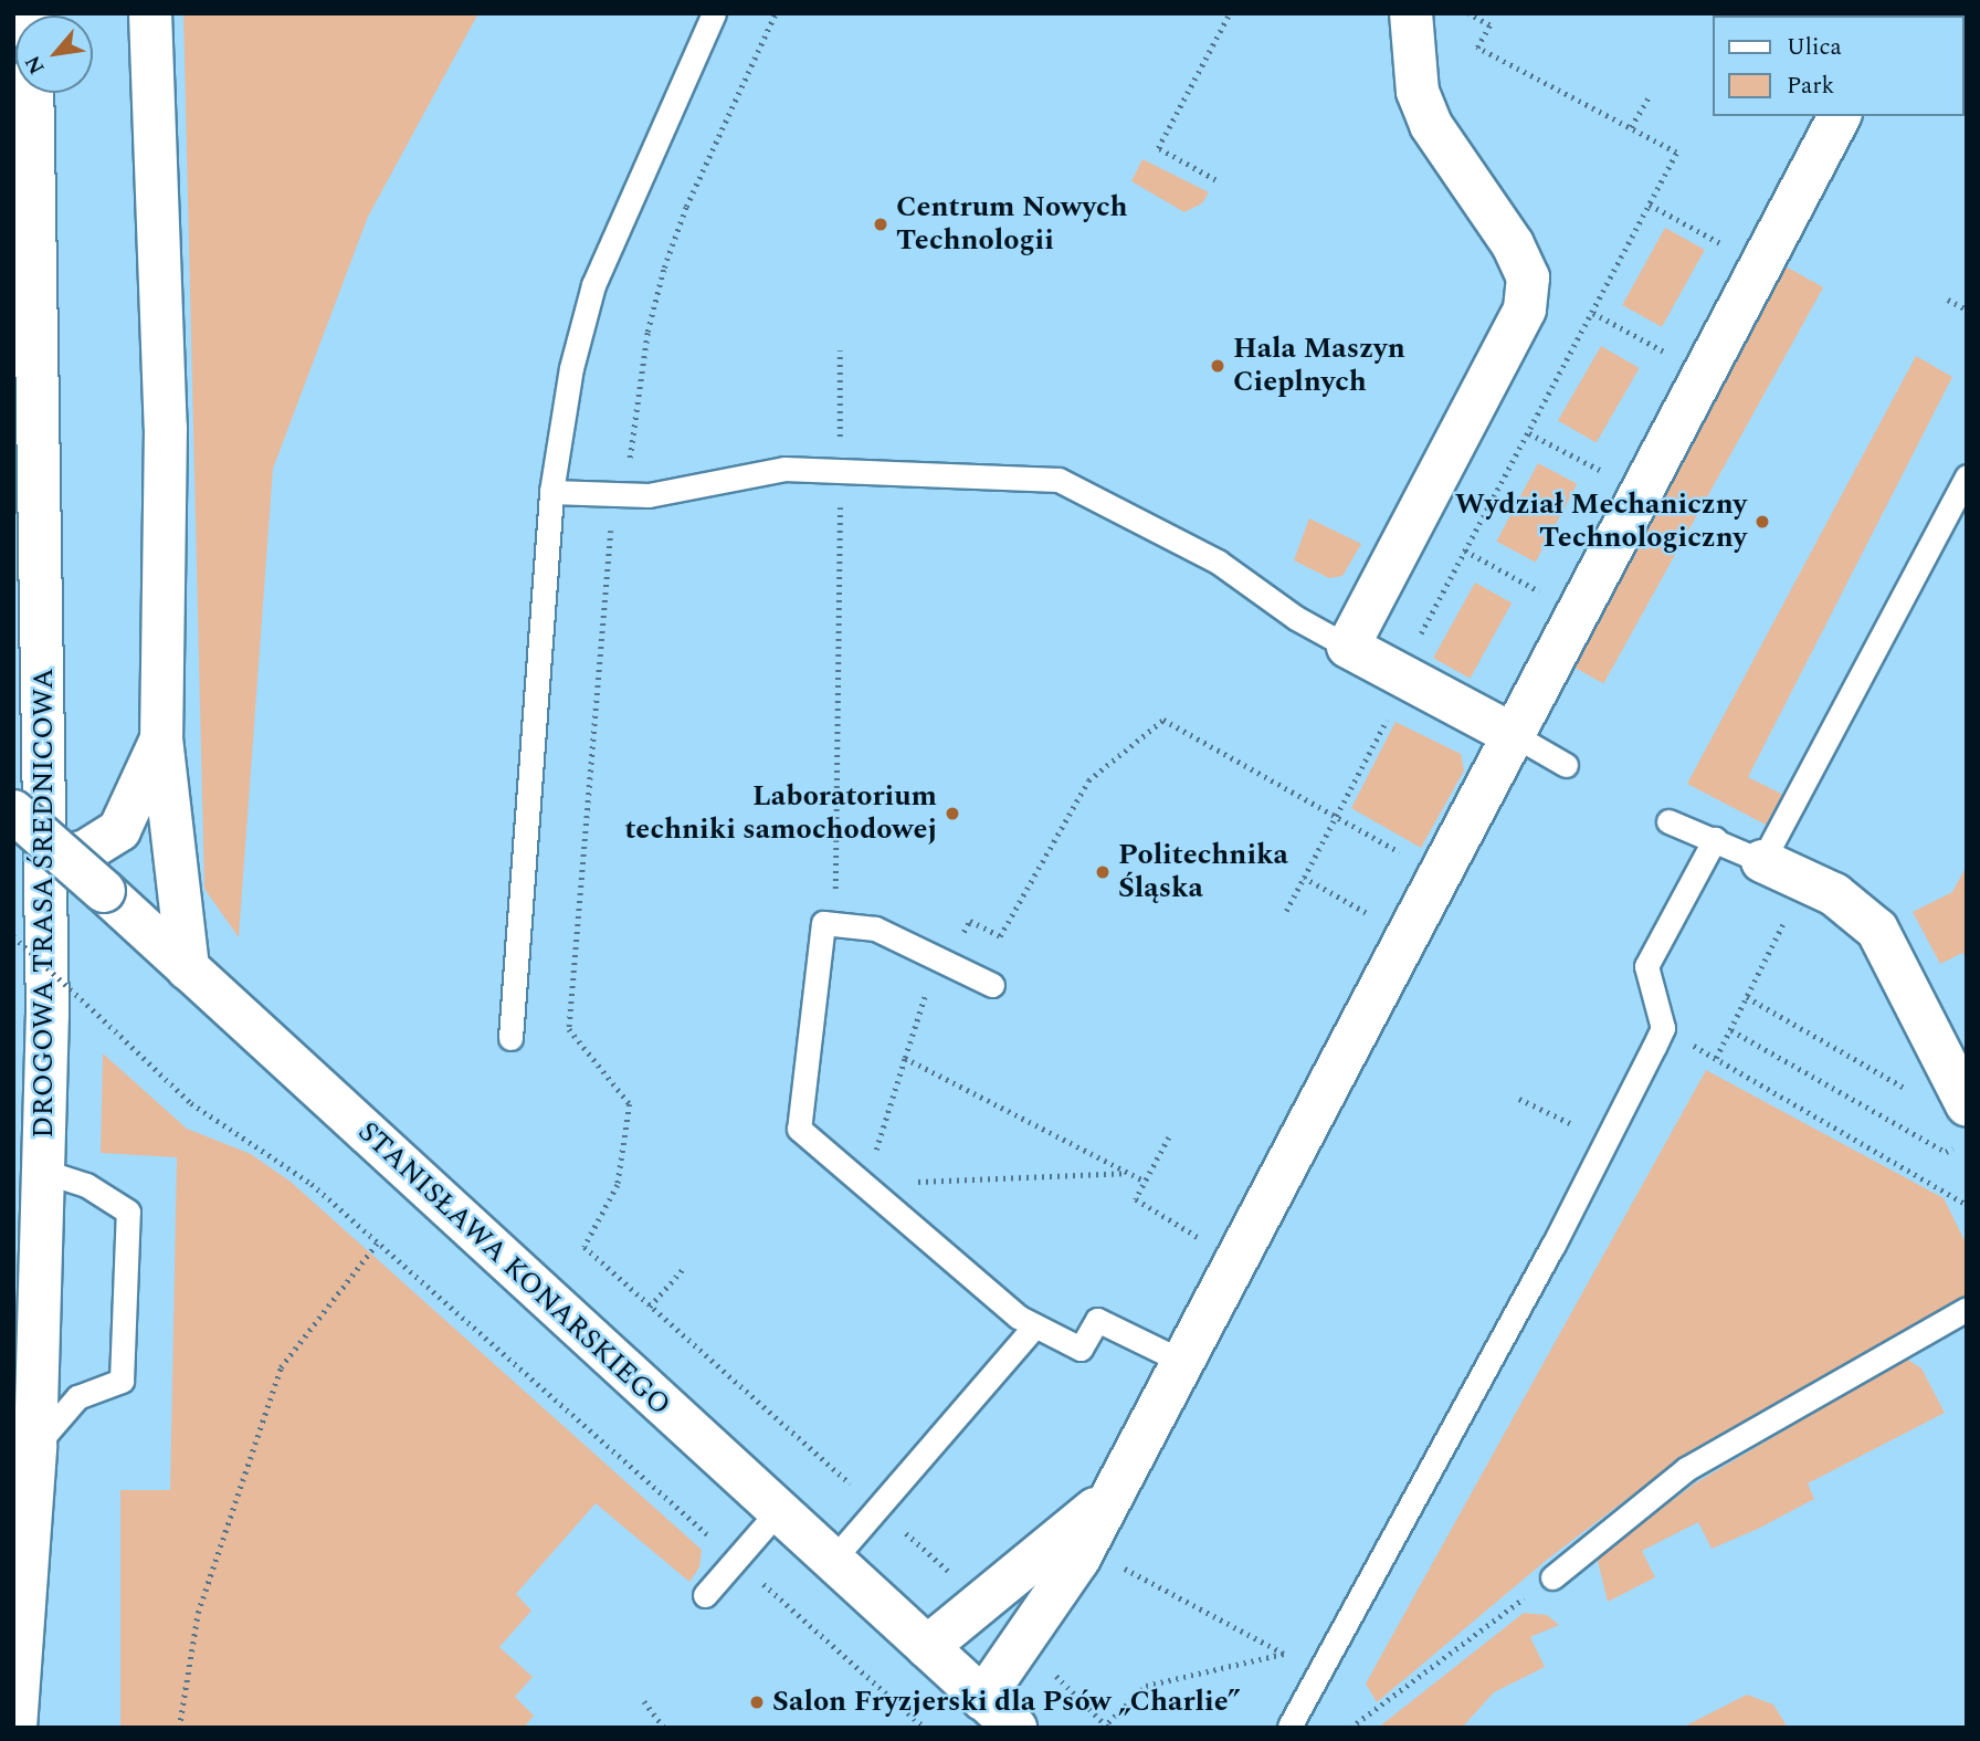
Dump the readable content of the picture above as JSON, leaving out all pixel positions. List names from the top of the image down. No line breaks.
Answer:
{"streets":{"street":["DROGOWA TRASA ŚREDNICOWA","STANISŁAWA KONARSKIEGO"]},"places":["Centrum Nowych Technologii","Hala Maszyn Cieplnych","Wydział Mechaniczny Technologiczny","Laboratorium techniki samochodowej","Politechnika Śląska","Salon Fryzjerski dla Psów „Charlie”"],"legend":["Ulica","Park"],"north":"bottom left"}
